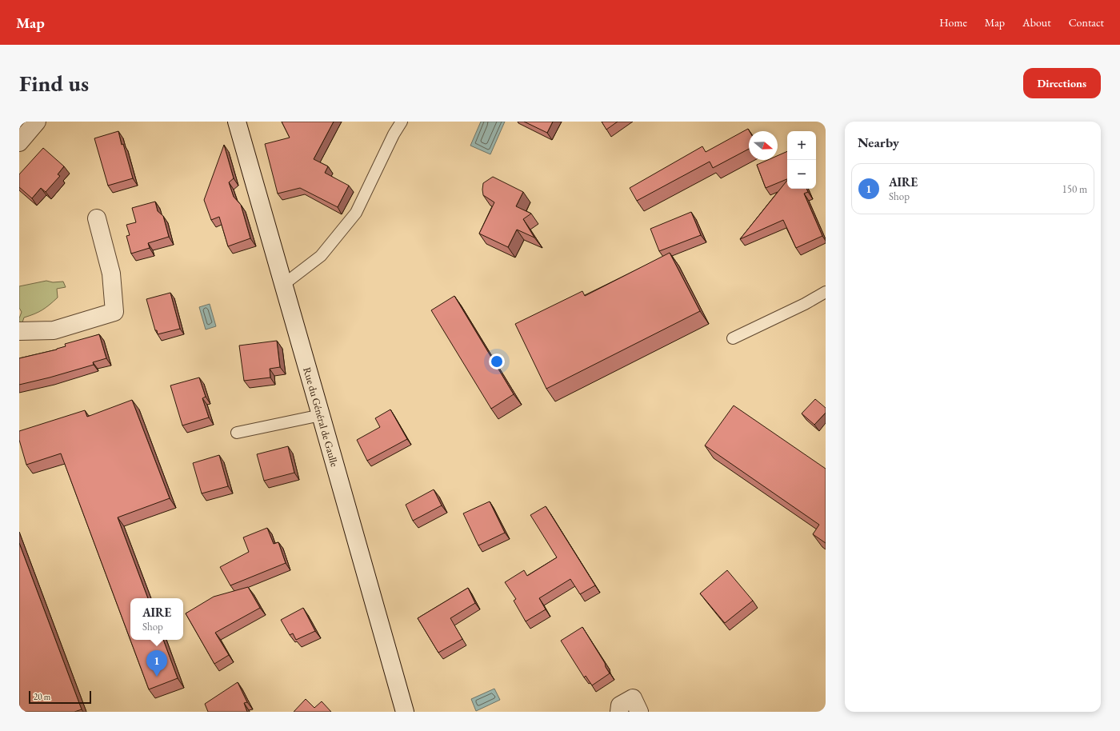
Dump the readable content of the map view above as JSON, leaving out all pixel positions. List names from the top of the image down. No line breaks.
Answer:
{"streets":{"main road":["Rue du Général de Gaulle"]},"scale_bar":"20 m","north":"right","page":{"header":"Map","nav":["Home","Map","About","Contact"],"buttons":"Directions","title":"Find us","heading":"Nearby","map_buttons":["+","−"],"list":[{"mark":"1","name":"AIRE","note":"Shop","value":"150 m"}],"popup":["AIRE","Shop"],"pins":"1","scale":"20 m"}}
